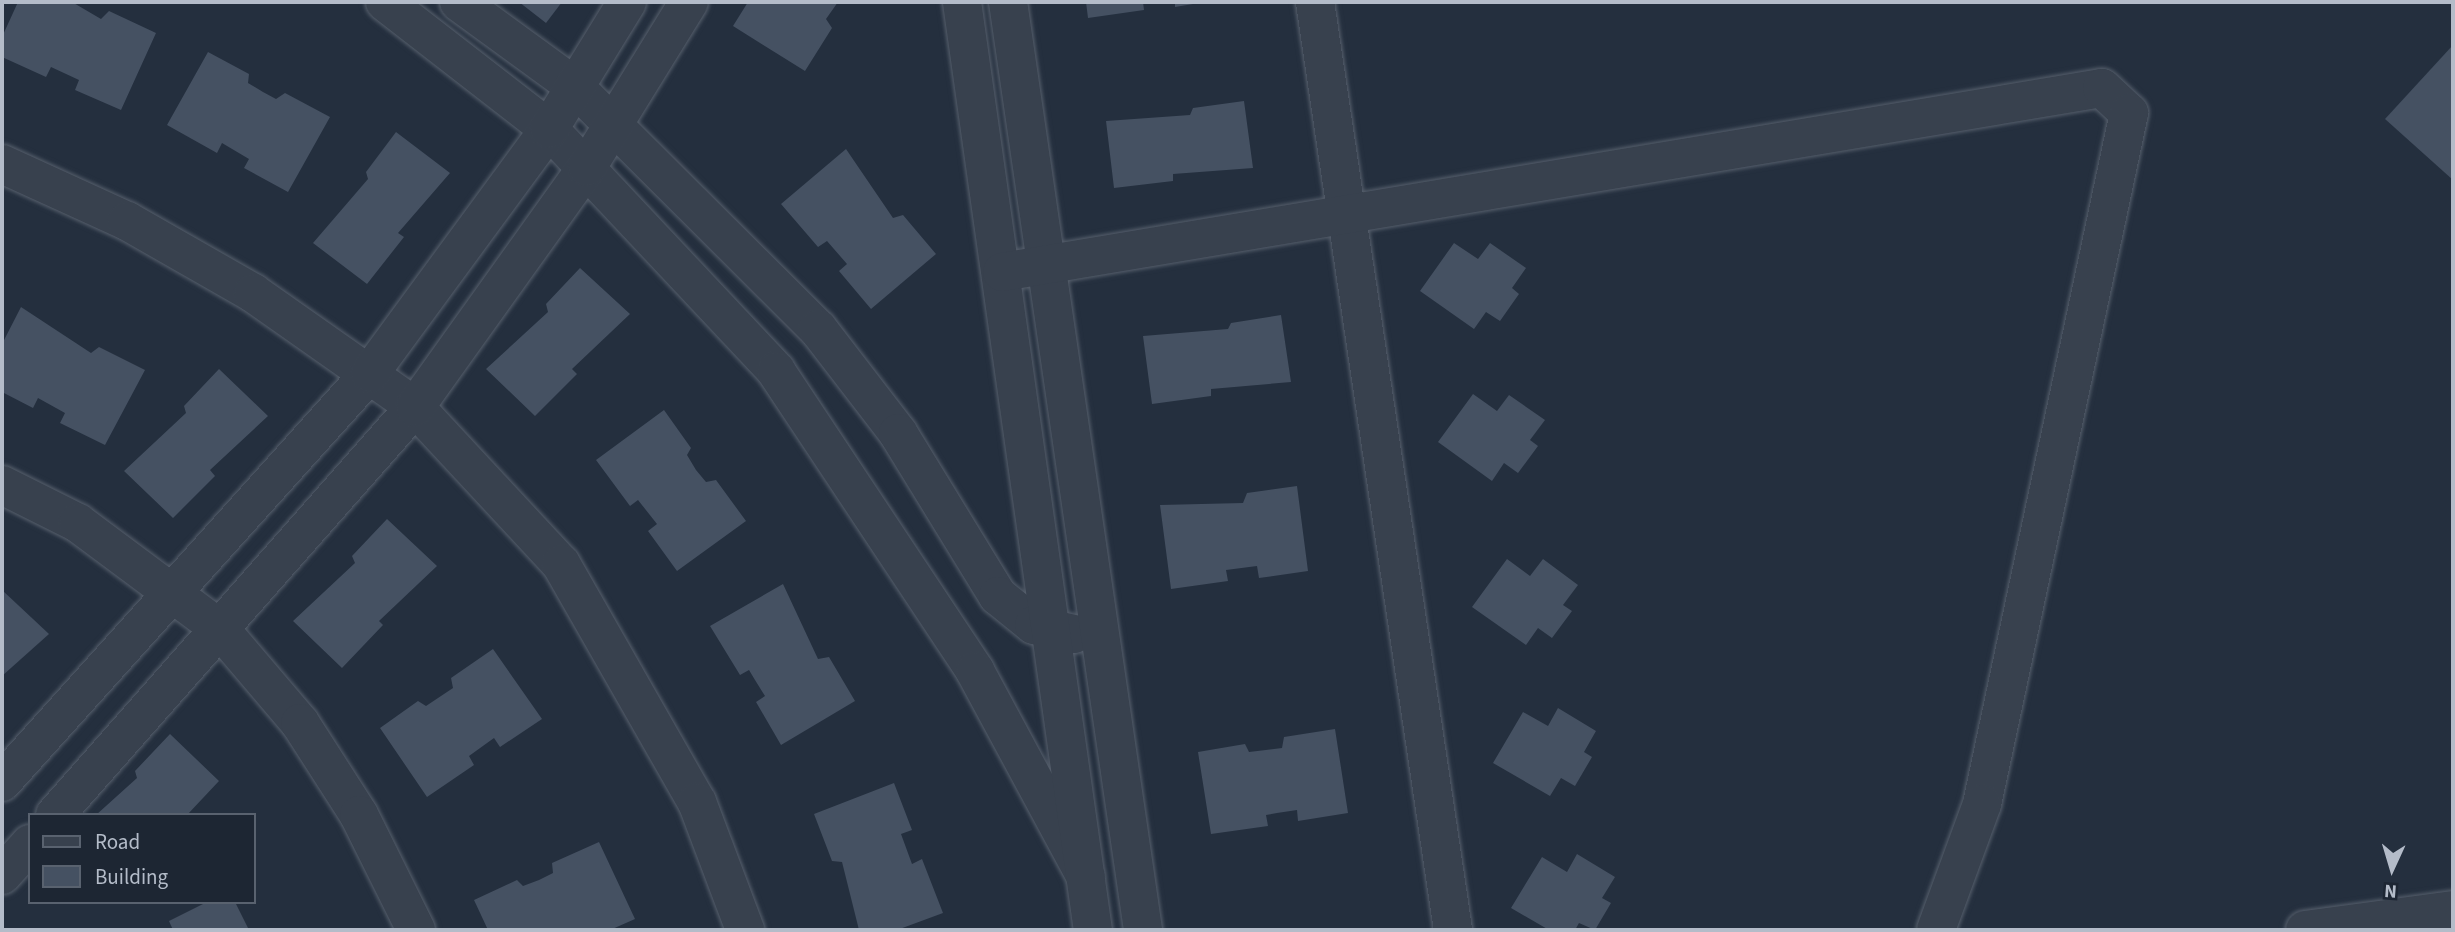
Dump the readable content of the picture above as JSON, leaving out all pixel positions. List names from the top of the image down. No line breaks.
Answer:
{"legend":["Road","Building"],"north":"bottom"}
